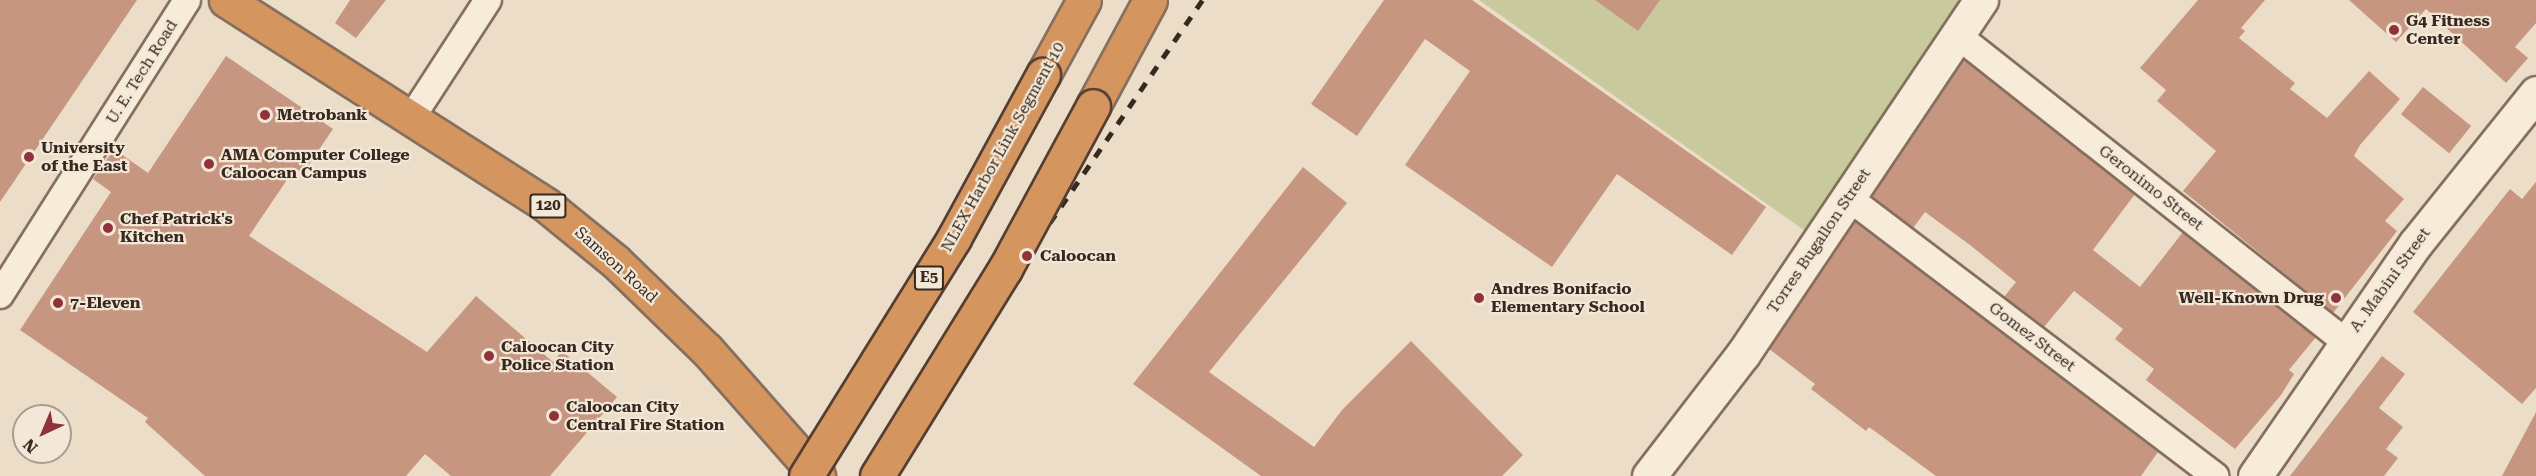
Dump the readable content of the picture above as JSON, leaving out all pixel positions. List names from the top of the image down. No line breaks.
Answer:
{"streets":{"highway":["NLEX Harbor Link Segment 10","120","Samson Road","E5"],"street":["U. E. Tech Road","Geronimo Street","Torres Bugallon Street","A. Mabini Street","Gomez Street"]},"crossings":[["Geronimo Street","Torres Bugallon Street"],["Geronimo Street","A. Mabini Street"],["Torres Bugallon Street","Gomez Street"]],"places":["G4 Fitness Center","Metrobank","University of the East","AMA Computer College Caloocan Campus","Chef Patrick's Kitchen","Caloocan","Andres Bonifacio Elementary School","Well-Known Drug","7-Eleven","Caloocan City Police Station","Caloocan City Central Fire Station"],"north":"bottom left"}
